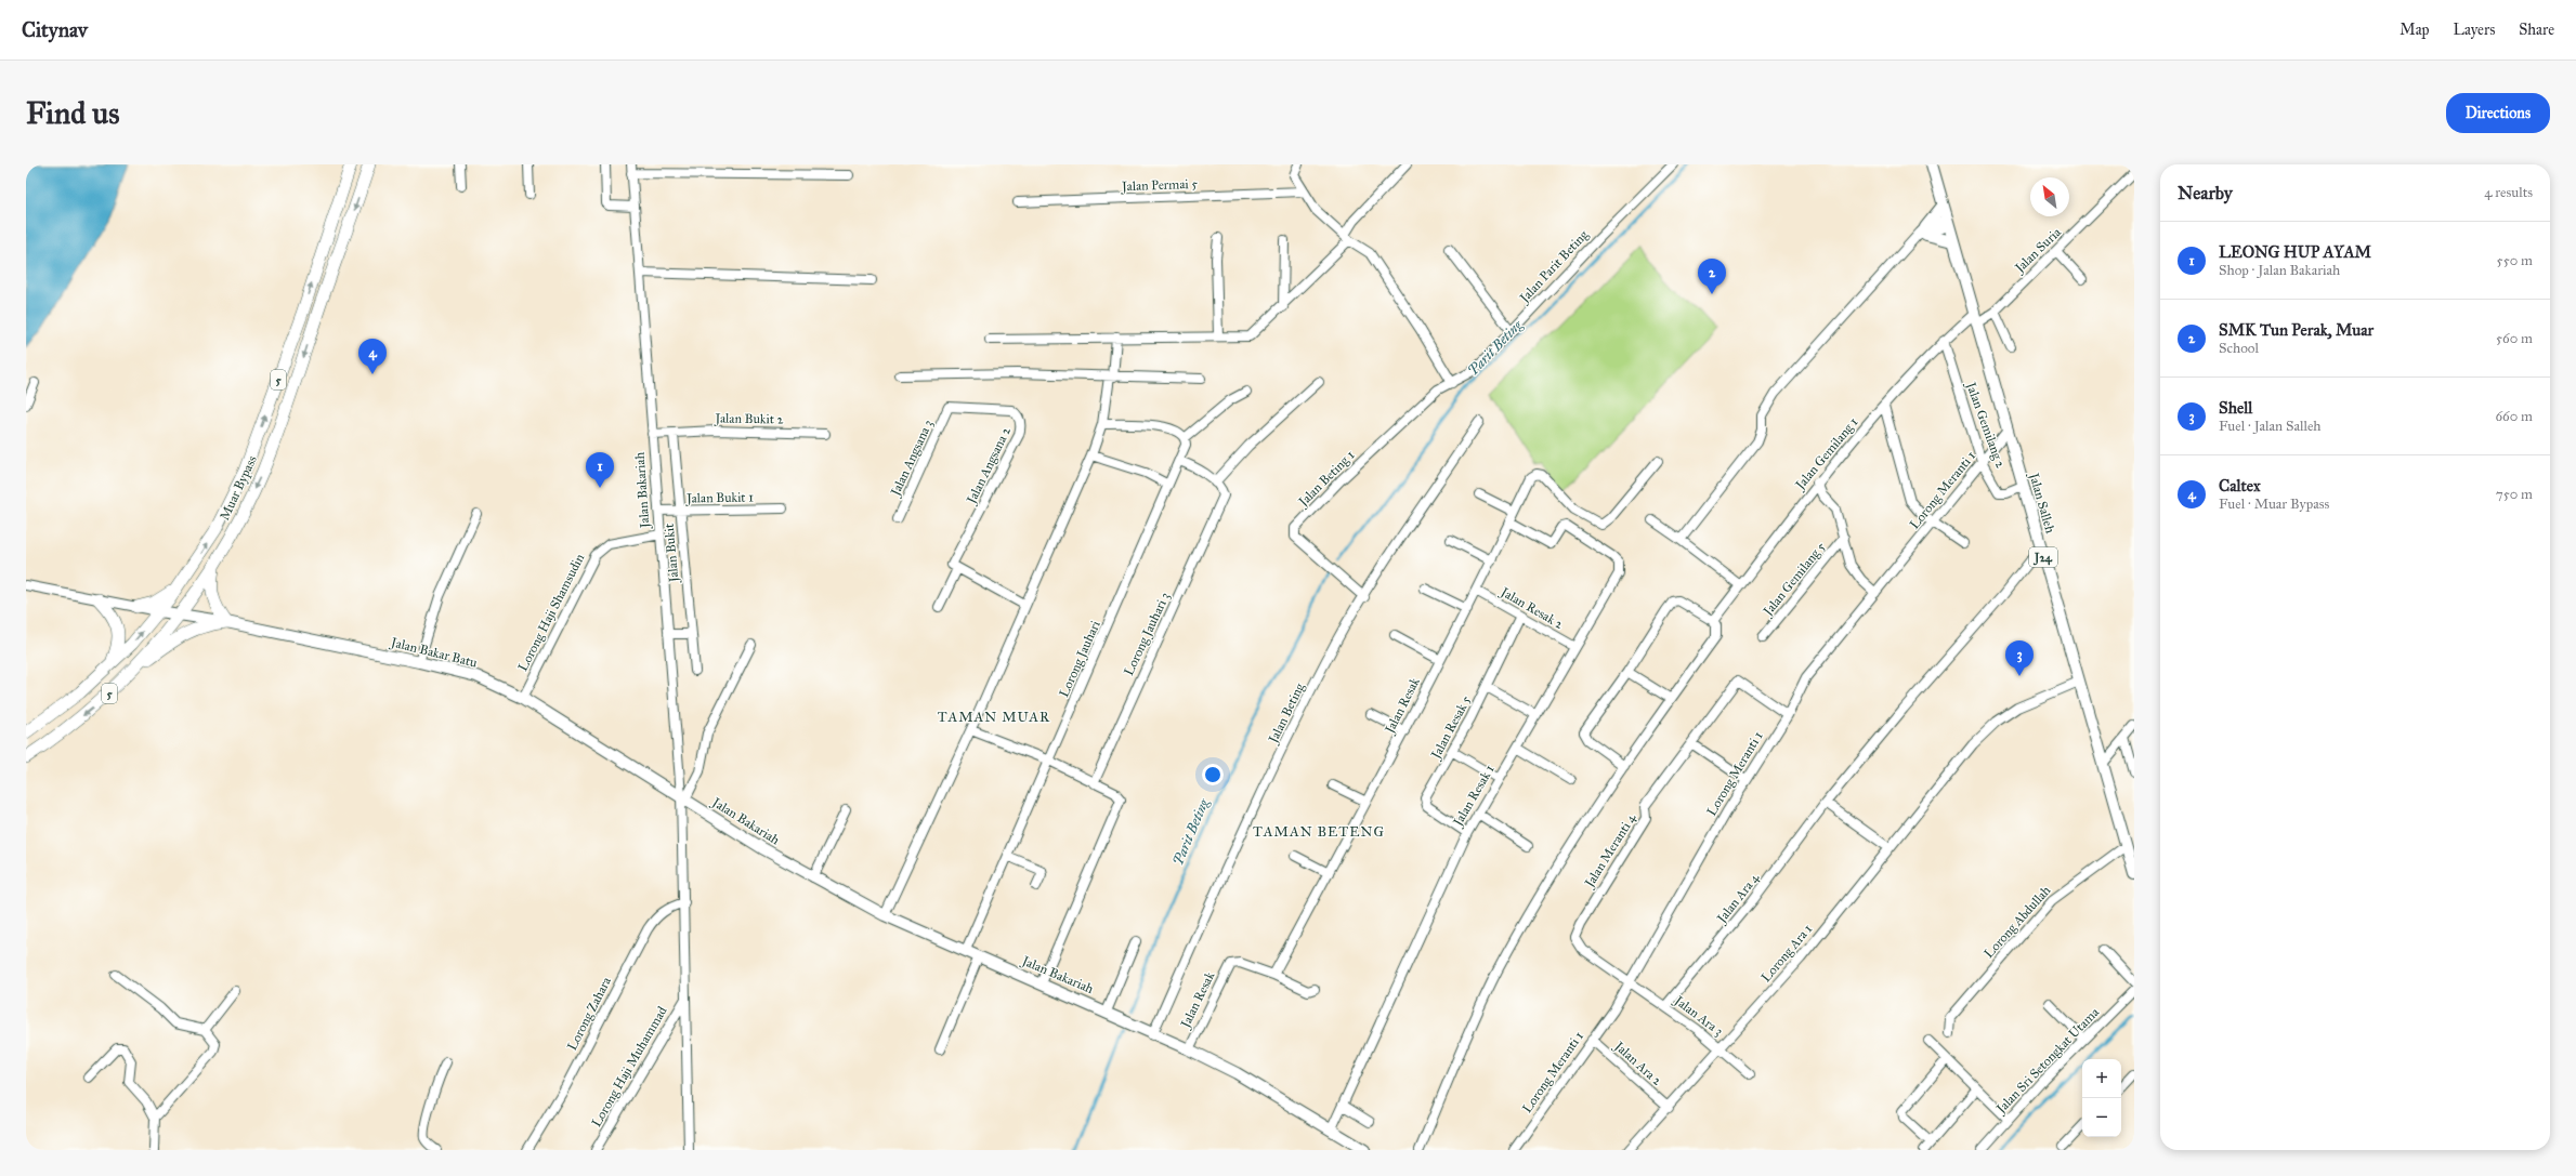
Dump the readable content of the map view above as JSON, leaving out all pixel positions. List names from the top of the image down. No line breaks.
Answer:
{"streets":{"highway":["5","Muar Bypass"],"main road":["Jalan Bakariah","Jalan Salleh","J24","Jalan Bakar Batu"],"street":["Jalan Permai 5","Jalan Suria","Jalan Parit Beting","Jalan Bukit 2","Jalan Gemilang 2","Jalan Gemilang 1","Jalan Angsana 3","Jalan Angsana 2","Jalan Beting 1","Lorong Meranti 1","Jalan Bukit 1","Jalan Bukit","Jalan Gemilang 5","Jalan Resak 2","Lorong Haji Shamsudin","Lorong Jauhari 3","Lorong Jauhari","Jalan Resak","Jalan Beting","Jalan Resak 5","Jalan Resak 1","Jalan Meranti 4","Jalan Ara 4","Lorong Abdullah","Lorong Ara 1","Lorong Zahara","Jalan Ara 3","Jalan Sri Setongkat Utama","Jalan Ara 2","Lorong Haji Muhammad"]},"crossings":[["Jalan Suria","Jalan Gemilang 1"],["Jalan Suria","Jalan Salleh"],["Jalan Parit Beting","Jalan Beting 1"],["Jalan Bukit 2","Jalan Bakariah"],["Jalan Bukit 2","Jalan Bukit"],["Jalan Gemilang 2","Jalan Gemilang 1"],["Jalan Gemilang 2","Lorong Meranti 1"],["Jalan Gemilang 2","Jalan Salleh"],["Jalan Gemilang 1","Jalan Salleh"],["Jalan Angsana 3","Jalan Angsana 2"],["Jalan Beting 1","Jalan Beting"],["Muar Bypass","Jalan Bakar Batu"],["Jalan Bakariah","Jalan Bukit 1"],["Jalan Bakariah","Lorong Haji Shamsudin"],["Jalan Bakariah","Jalan Bakar Batu"],["Jalan Bakariah","Lorong Jauhari"],["Jalan Bakariah","Jalan Resak"],["Jalan Bakariah","Jalan Beting"],["Jalan Bakariah","Jalan Resak 1"],["Lorong Meranti 1","Jalan Salleh"],["Lorong Meranti 1","Jalan Meranti 4"],["Lorong Meranti 1","Jalan Ara 3"],["Lorong Meranti 1","Jalan Ara 2"],["Jalan Bukit 1","Jalan Bukit"],["Jalan Salleh","Jalan Ara 4"],["Jalan Salleh","Lorong Abdullah"],["Jalan Salleh","Lorong Ara 1"],["Jalan Resak 2","Jalan Resak"],["Jalan Resak 2","Jalan Resak 5"],["Jalan Resak 2","Jalan Resak 1"],["Lorong Haji Shamsudin","Jalan Bakar Batu"],["Jalan Resak","Jalan Resak 1"],["Jalan Resak 5","Jalan Resak 1"],["Jalan Meranti 4","Jalan Ara 3"],["Jalan Ara 4","Jalan Ara 3"],["Lorong Ara 1","Jalan Ara 3"],["Lorong Ara 1","Jalan Ara 2"]],"districts":["TAMAN MUAR","TAMAN BETENG"],"water":["Parit Beting"],"north":"top left","page":{"header":"Citynav","nav":["Map","Layers","Share"],"buttons":"Directions","title":"Find us","heading":["Nearby","4 results"],"list":[{"mark":"1","name":"LEONG HUP AYAM","note":"Shop · Jalan Bakariah","value":"550 m"},{"mark":"2","name":"SMK Tun Perak, Muar","note":"School","value":"560 m"},{"mark":"3","name":"Shell","note":"Fuel · Jalan Salleh","value":"660 m"},{"mark":"4","name":"Caltex","note":"Fuel · Muar Bypass","value":"750 m"}],"pins":["2","4","1","3"],"map_buttons":["+","−"]}}
